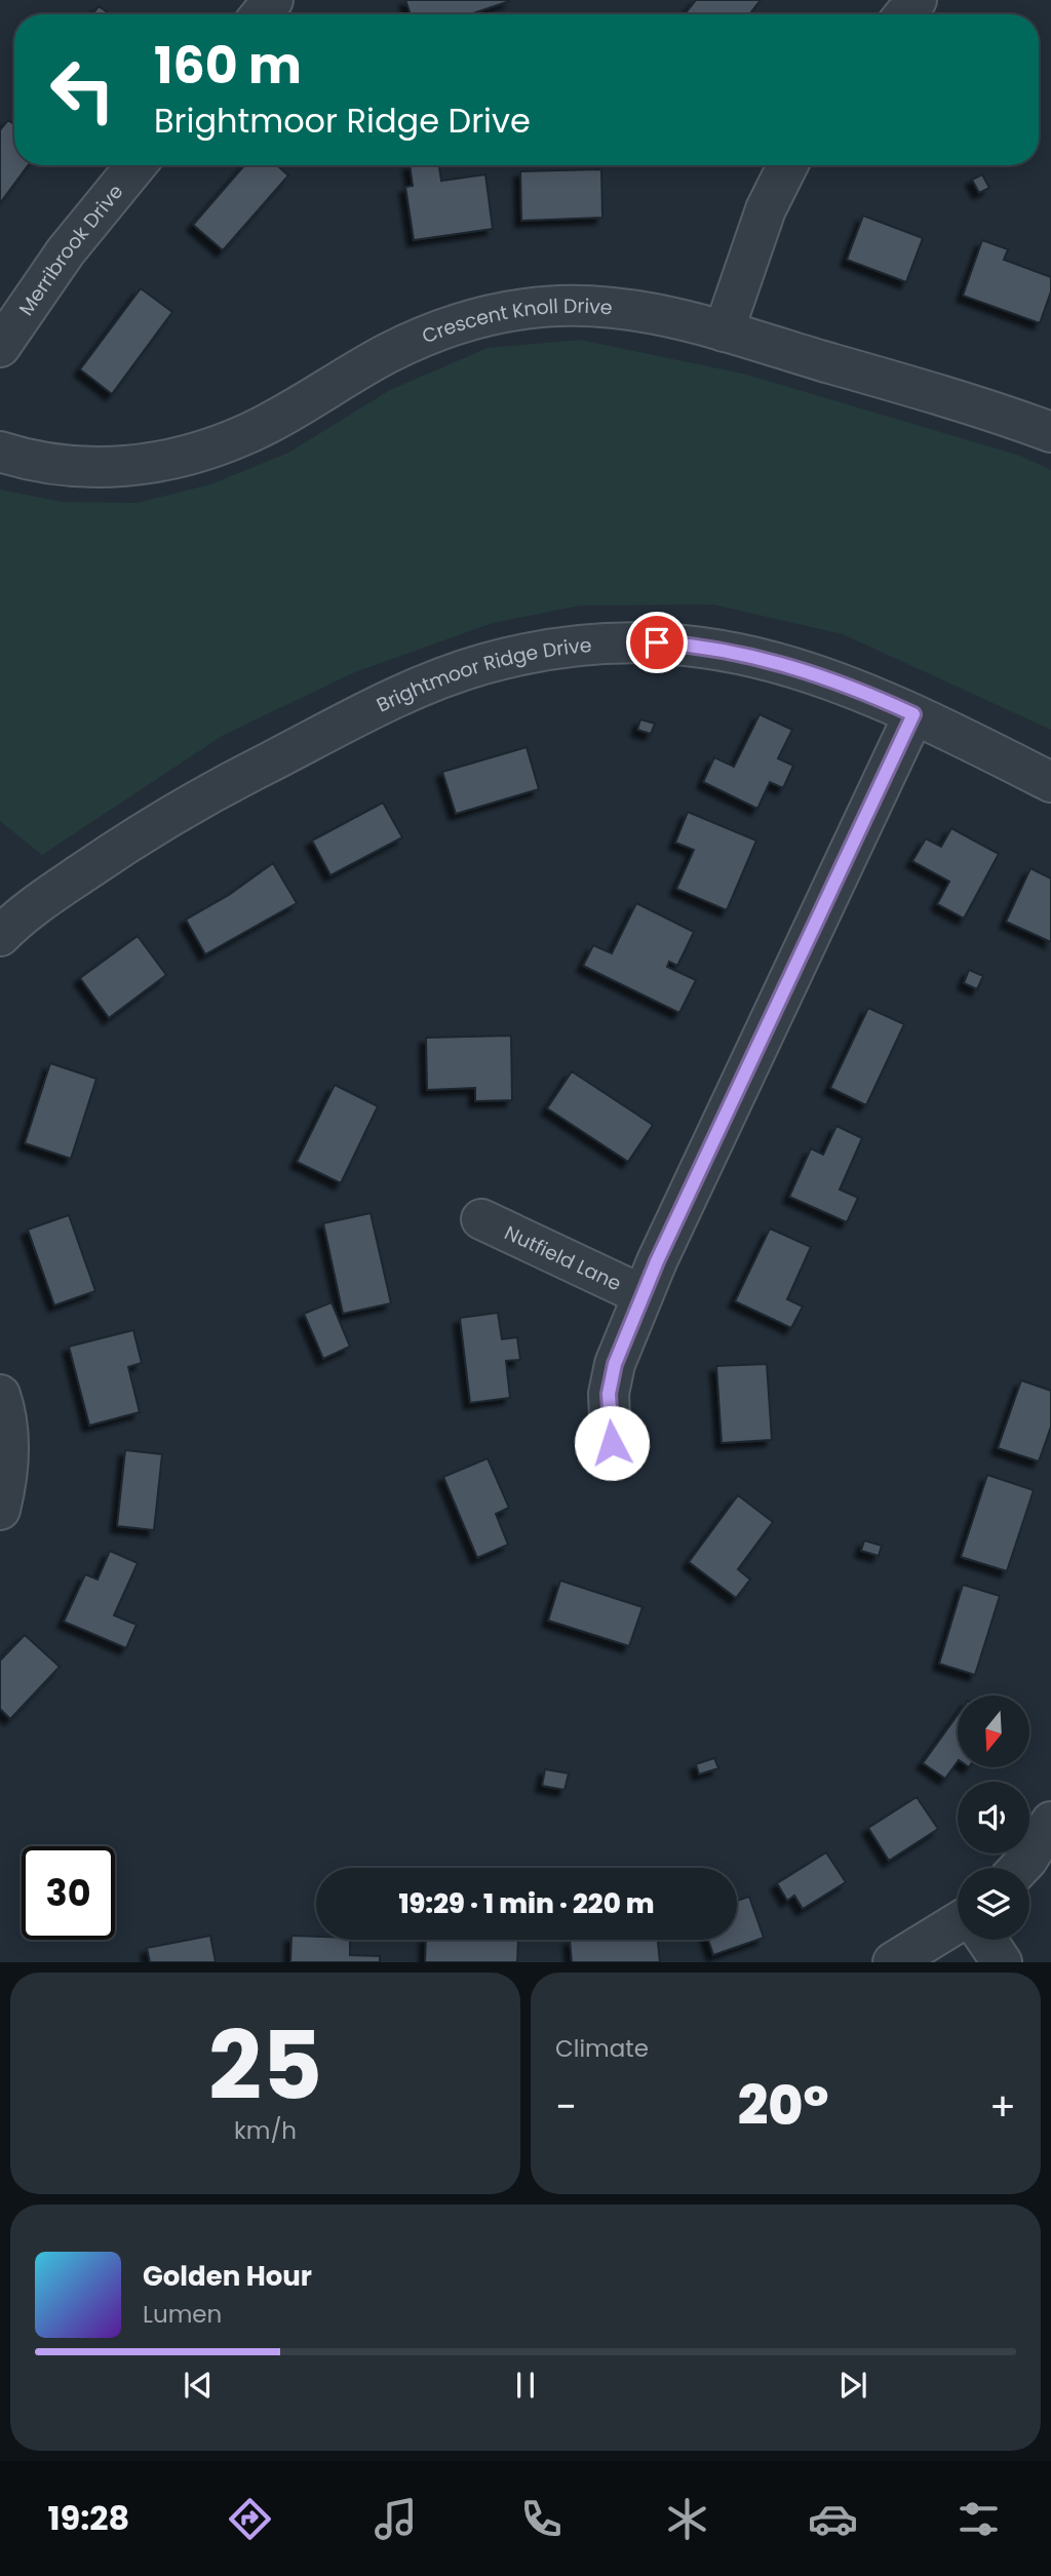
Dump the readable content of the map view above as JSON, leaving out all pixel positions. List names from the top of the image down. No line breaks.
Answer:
{"streets":{"street":["Merribrook Drive","Crescent Knoll Drive","Brightmoor Ridge Drive","Nutfield Lane"]},"north":"bottom","page":{"turn":["160 m","Brightmoor Ridge Drive"],"limit":"30","trip":"19:29 · 1 min · 220 m","tile":[["25","km/h"],"Climate"],"heat":["−","20°","+"],"song":["Golden Hour","Lumen"],"tabs":"19:28"}}
